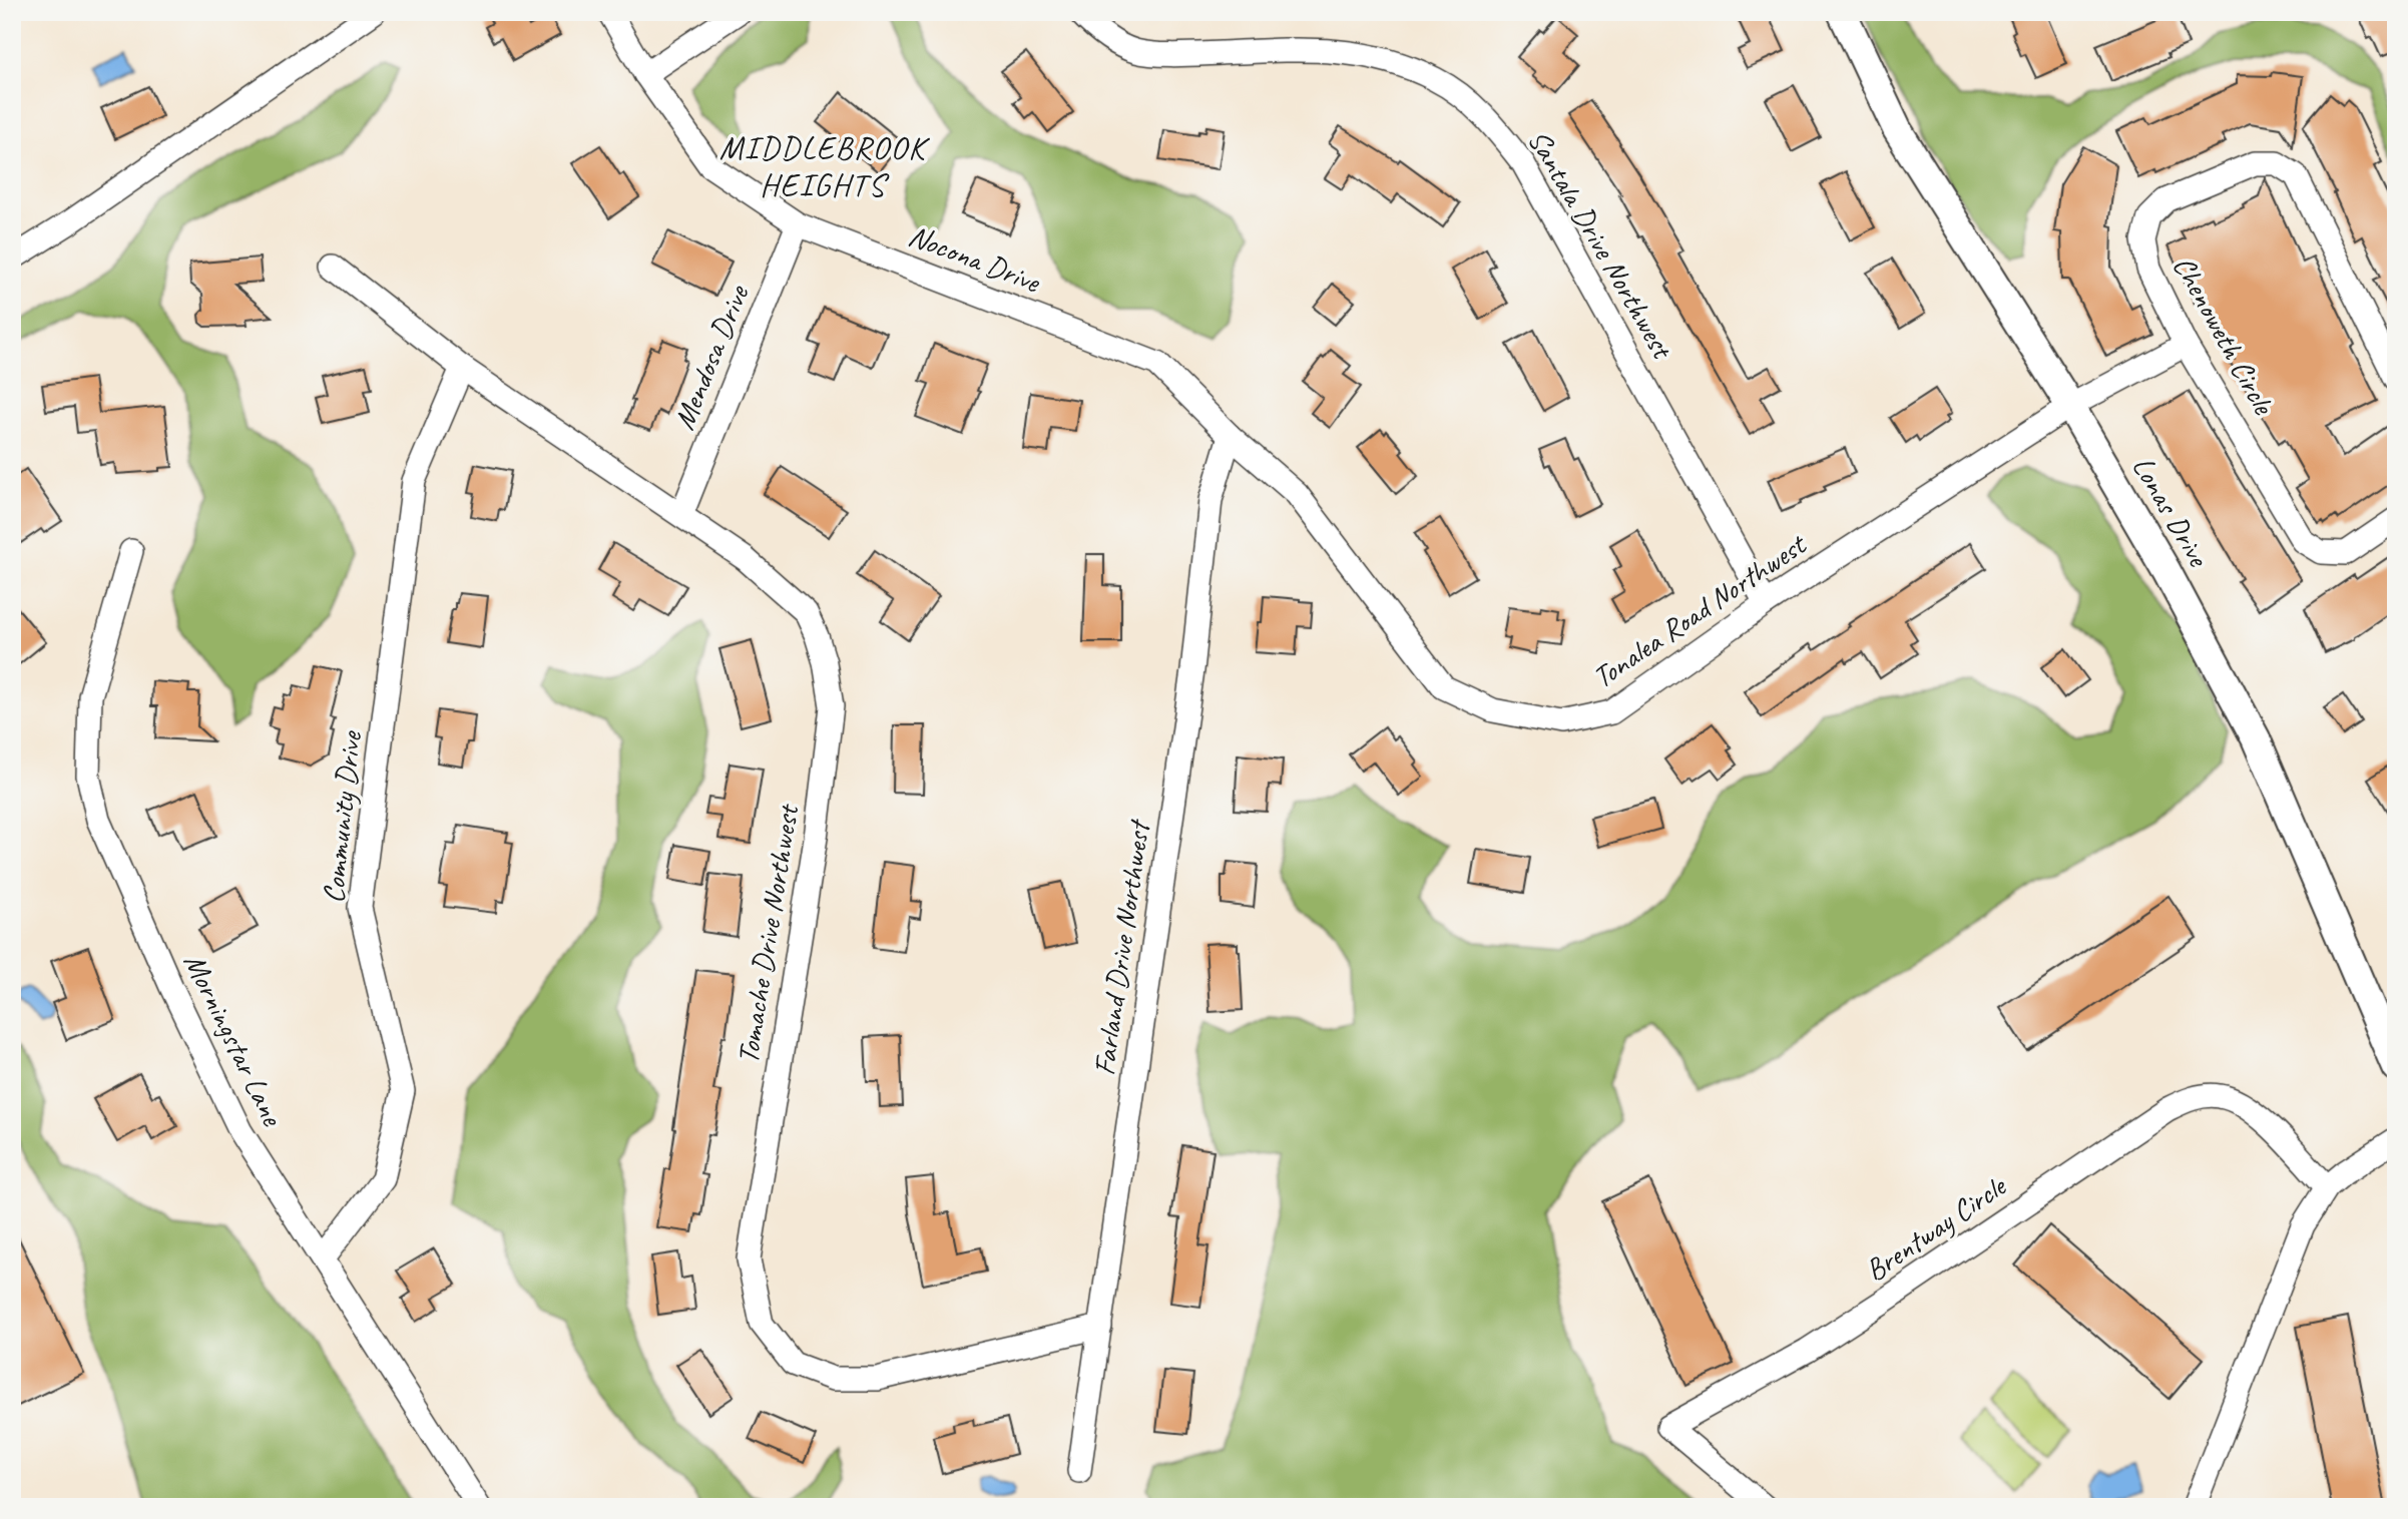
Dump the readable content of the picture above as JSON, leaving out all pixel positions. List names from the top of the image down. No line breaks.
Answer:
{"streets":{"street":["Santala Drive Northwest","Nocona Drive","Chenoweth Circle","Mendosa Drive","Lonas Drive","Tonalea Road Northwest","Community Drive","Tomache Drive Northwest","Farland Drive Northwest","Morningstar Lane","Brentway Circle"]},"crossings":[["Santala Drive Northwest","Tonalea Road Northwest"],["Nocona Drive","Mendosa Drive"],["Nocona Drive","Tonalea Road Northwest"],["Nocona Drive","Farland Drive Northwest"],["Chenoweth Circle","Tonalea Road Northwest"],["Mendosa Drive","Tomache Drive Northwest"],["Lonas Drive","Tonalea Road Northwest"],["Tonalea Road Northwest","Farland Drive Northwest"],["Community Drive","Tomache Drive Northwest"],["Community Drive","Morningstar Lane"],["Tomache Drive Northwest","Farland Drive Northwest"]],"districts":["MIDDLEBROOK HEIGHTS"]}
